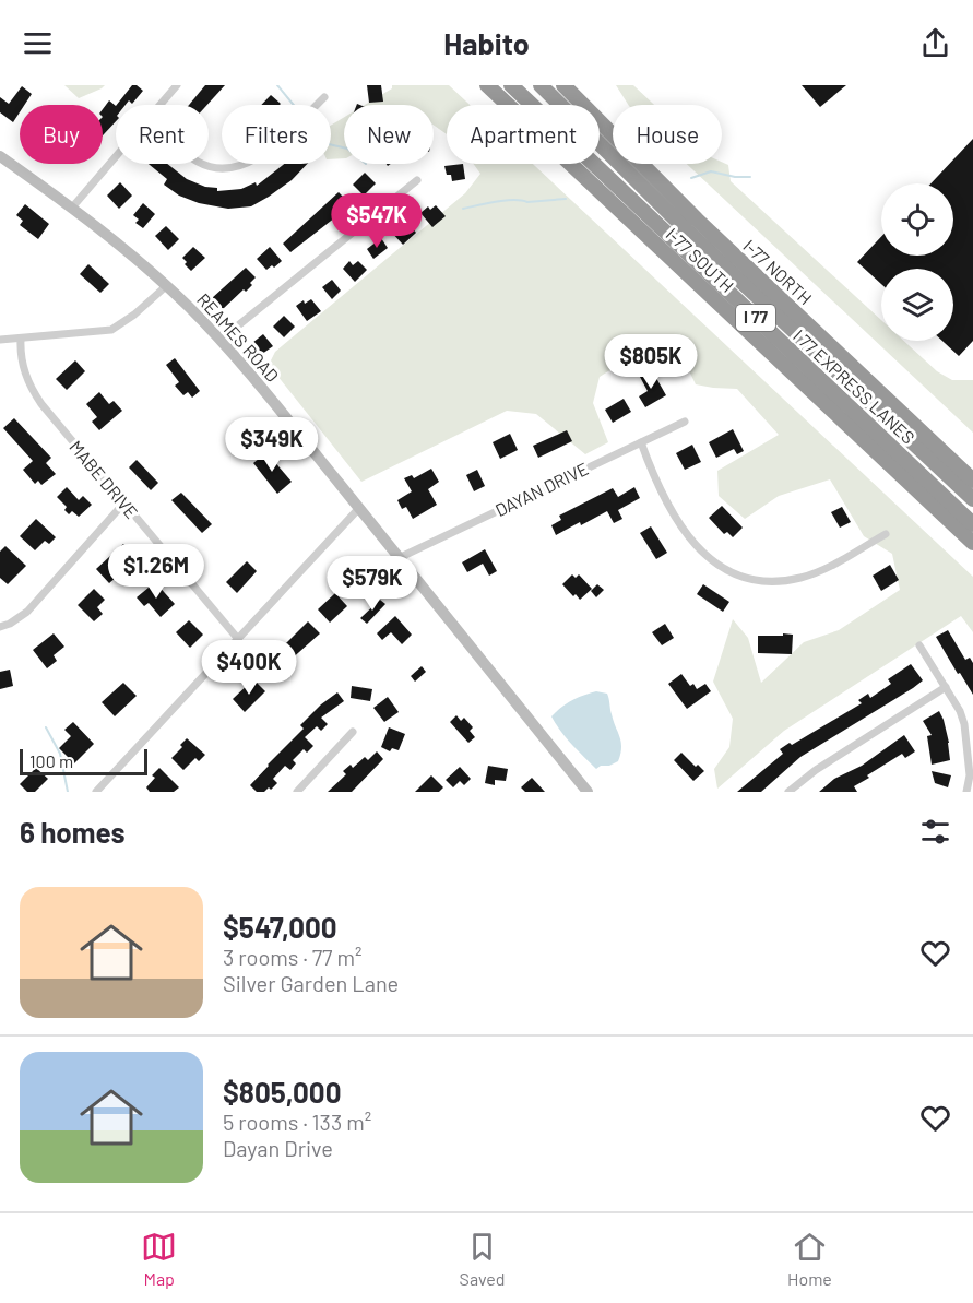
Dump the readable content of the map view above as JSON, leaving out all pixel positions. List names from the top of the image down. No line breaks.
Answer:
{"streets":{"highway":["I-77 SOUTH","I-77 NORTH","I 77","I 77 EXPRESS LANES"],"main road":["REAMES ROAD"],"street":["MABE DRIVE","DAYAN DRIVE"]},"crossings":[["REAMES ROAD","DAYAN DRIVE"]],"scale_bar":"100 m","page":{"header":"Habito","chip":["Buy","Rent","Filters","New","Apartment","House"],"price":["$547K","$805K","$349K","$1.26M","$579K","$400K"],"scale":"100 m","heading":"6 homes","list":[{"name":"$547,000","note":"3 rooms · 77 m² · Silver Garden Lane"},{"name":"$805,000","note":"5 rooms · 133 m² · Dayan Drive"}],"tabs":["Map","Saved","Home"]}}
